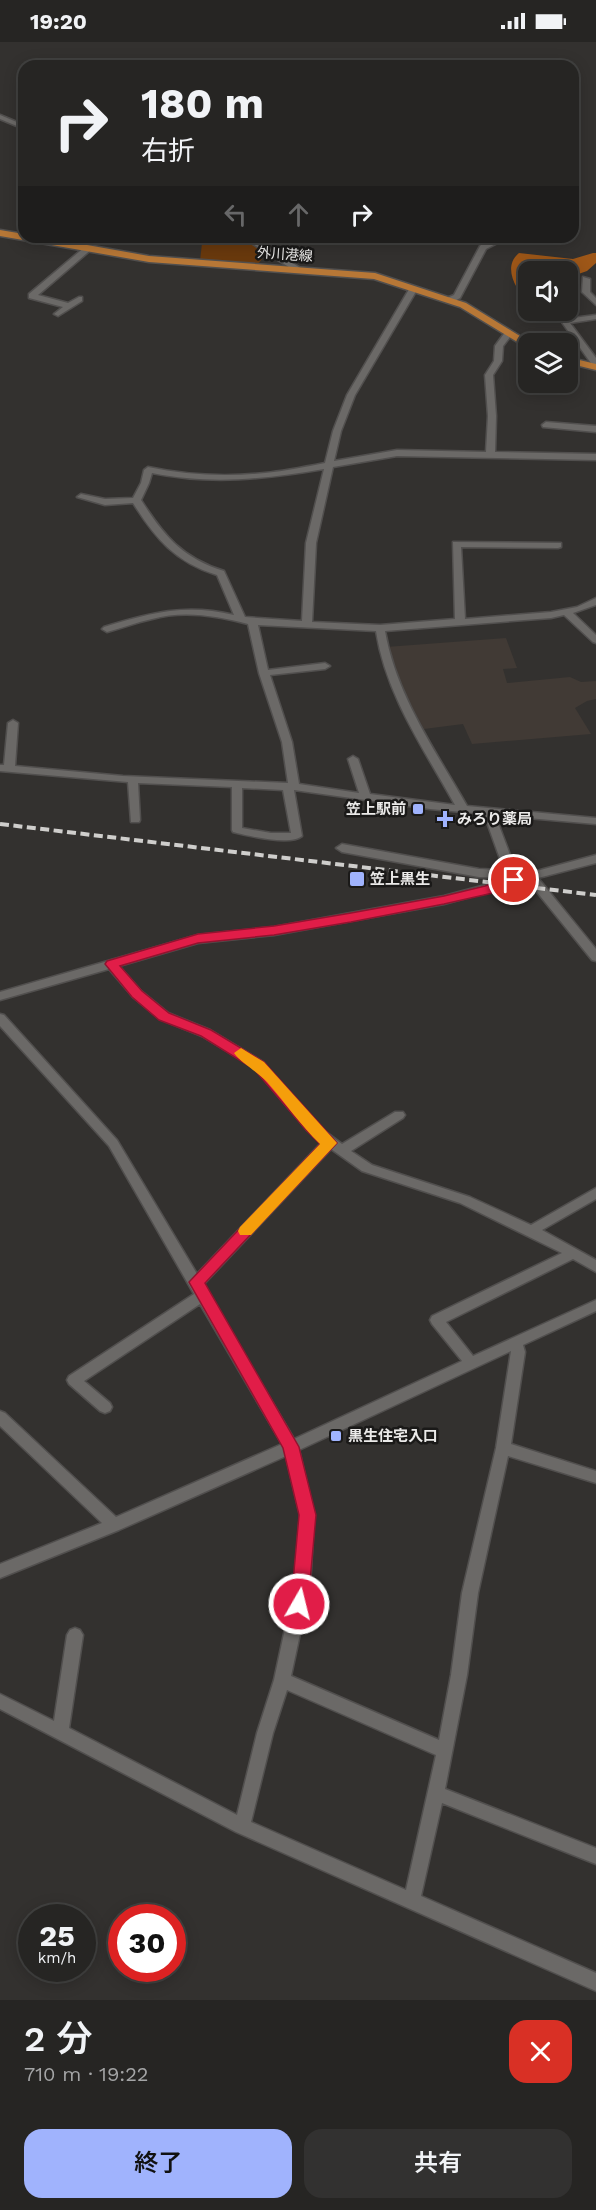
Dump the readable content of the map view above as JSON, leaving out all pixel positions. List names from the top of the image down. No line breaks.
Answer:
{"streets":{"main road":["外川港線"]},"places":{"transit":["笠上駅前","笠上黒生","黒生住宅入口"],"health":["みろり薬局"]},"page":{"status":"19:20","turn":["180 m","右折"],"speed":"25 km/h","limit":"30","heading":["2 分","710 m · 19:22"],"buttons":["終了","共有"]}}
